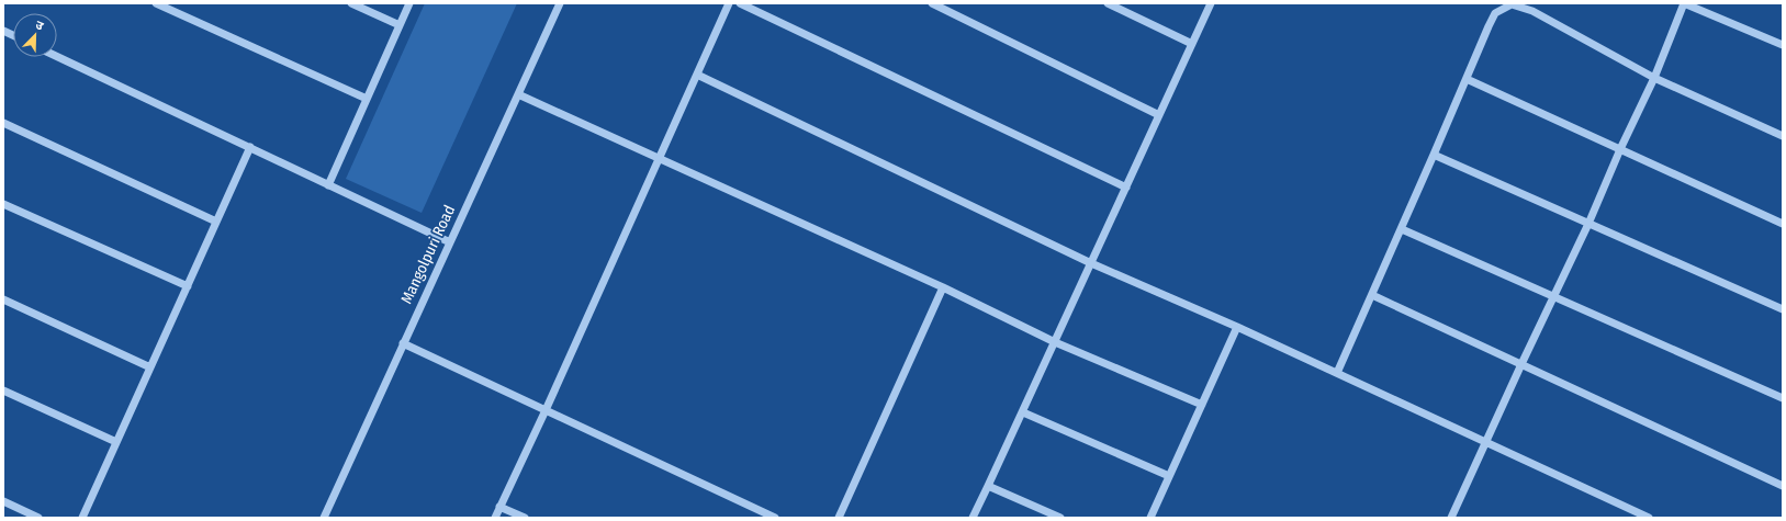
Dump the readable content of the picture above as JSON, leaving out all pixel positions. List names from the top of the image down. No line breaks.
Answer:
{"streets":{"street":["Mangolpuri Road"]},"north":"top right"}
